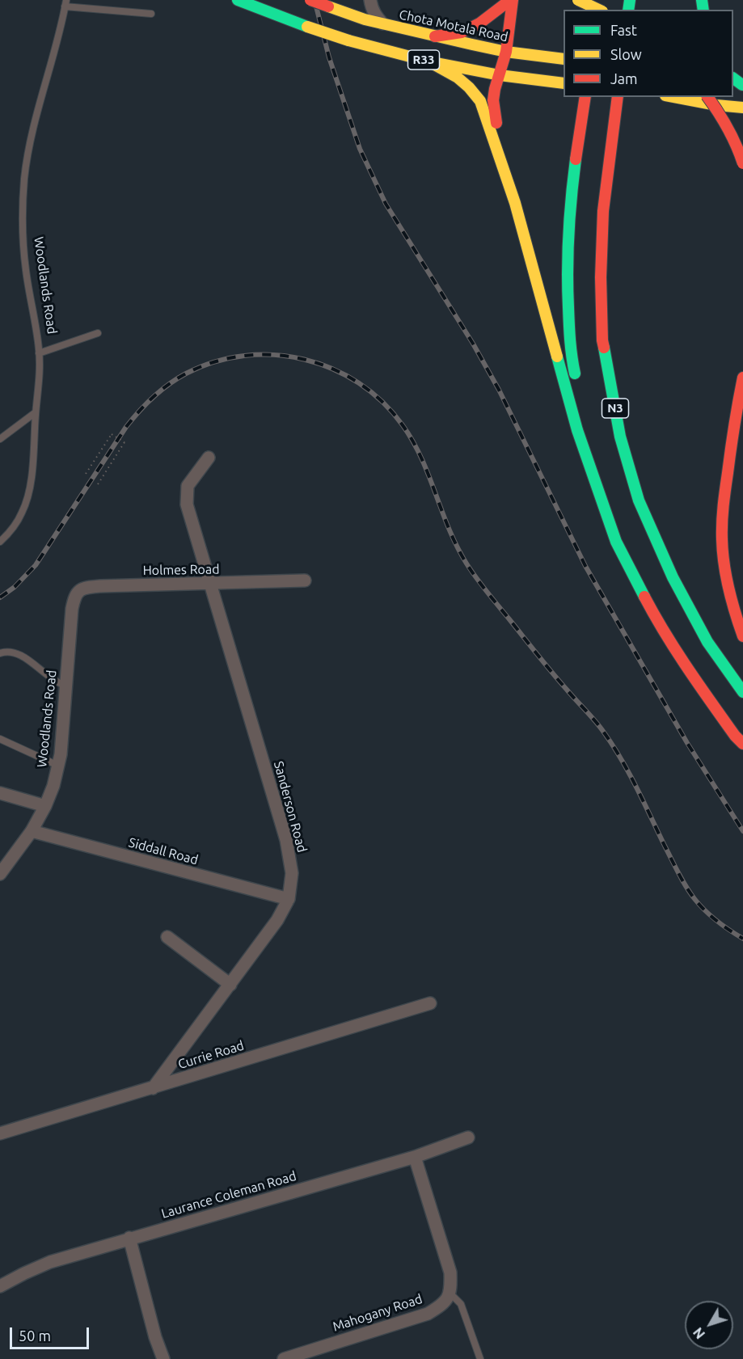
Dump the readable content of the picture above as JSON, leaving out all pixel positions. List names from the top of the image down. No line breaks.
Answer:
{"streets":{"main road":["Chota Motala Road","R33","N3"],"street":["Woodlands Road","Holmes Road","Sanderson Road","Siddall Road","Currie Road","Laurance Coleman Road","Mahogany Road"]},"crossings":[["Woodlands Road","Holmes Road"],["Woodlands Road","Siddall Road"],["Holmes Road","Sanderson Road"],["Sanderson Road","Siddall Road"],["Sanderson Road","Currie Road"]],"legend":["Fast","Slow","Jam"],"scale_bar":"50 m","north":"bottom left"}
